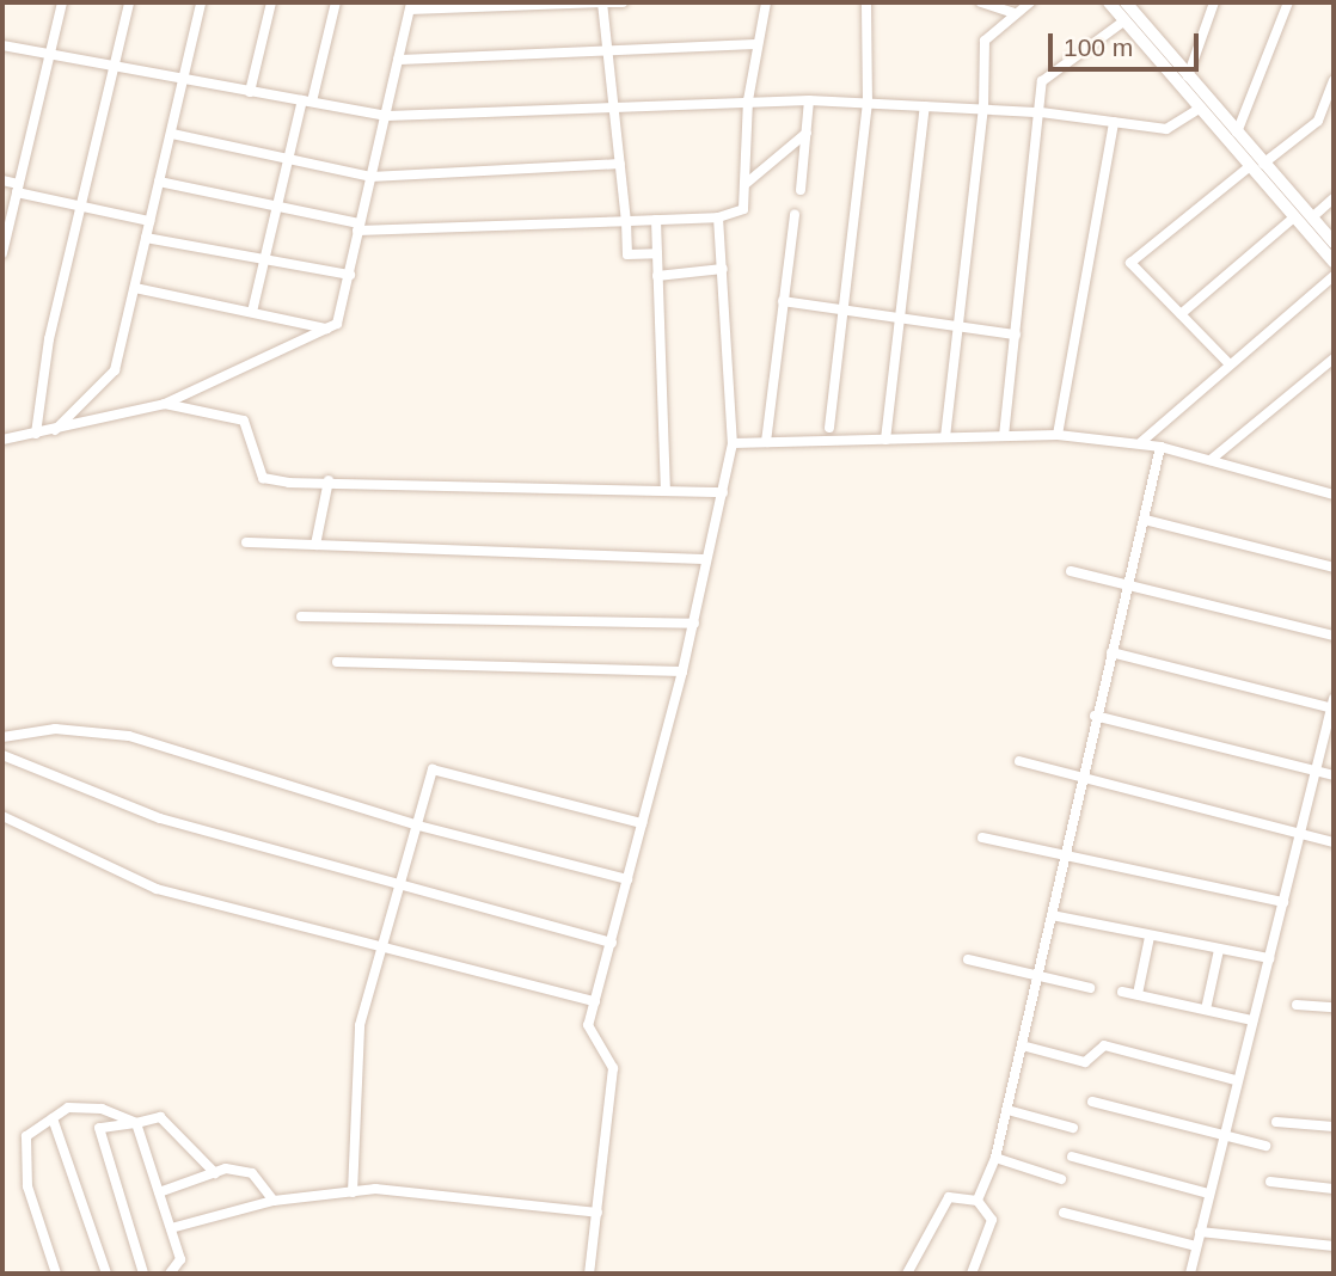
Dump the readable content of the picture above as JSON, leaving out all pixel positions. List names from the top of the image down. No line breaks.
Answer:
{"scale_bar":"100 m"}
